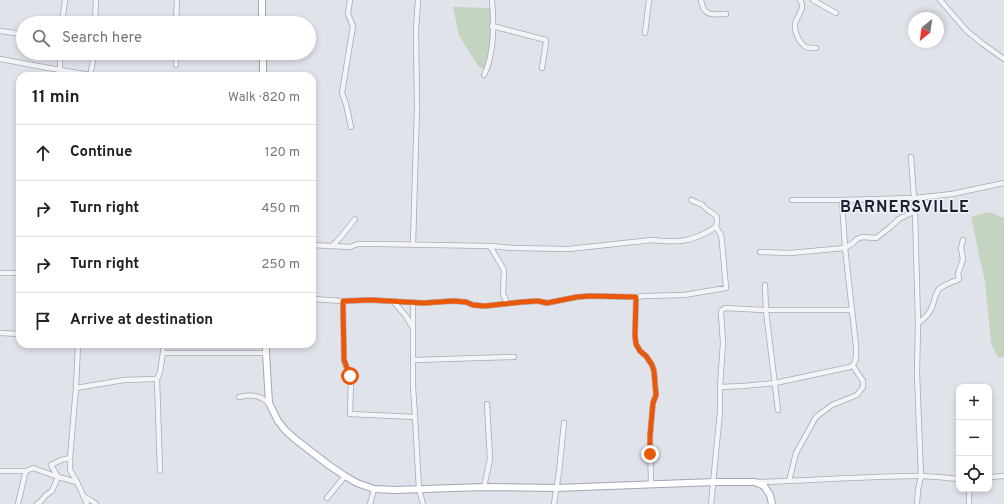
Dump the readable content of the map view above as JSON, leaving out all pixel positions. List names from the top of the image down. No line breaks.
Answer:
{"districts":["BARNERSVILLE"],"north":"bottom left","page":{"search":"Search here","heading":["11 min","Walk · 820 m"],"list":[["Continue","120 m"],["Turn right","450 m"],["Turn right","250 m"],"Arrive at destination"],"map_buttons":["+","−"]}}
